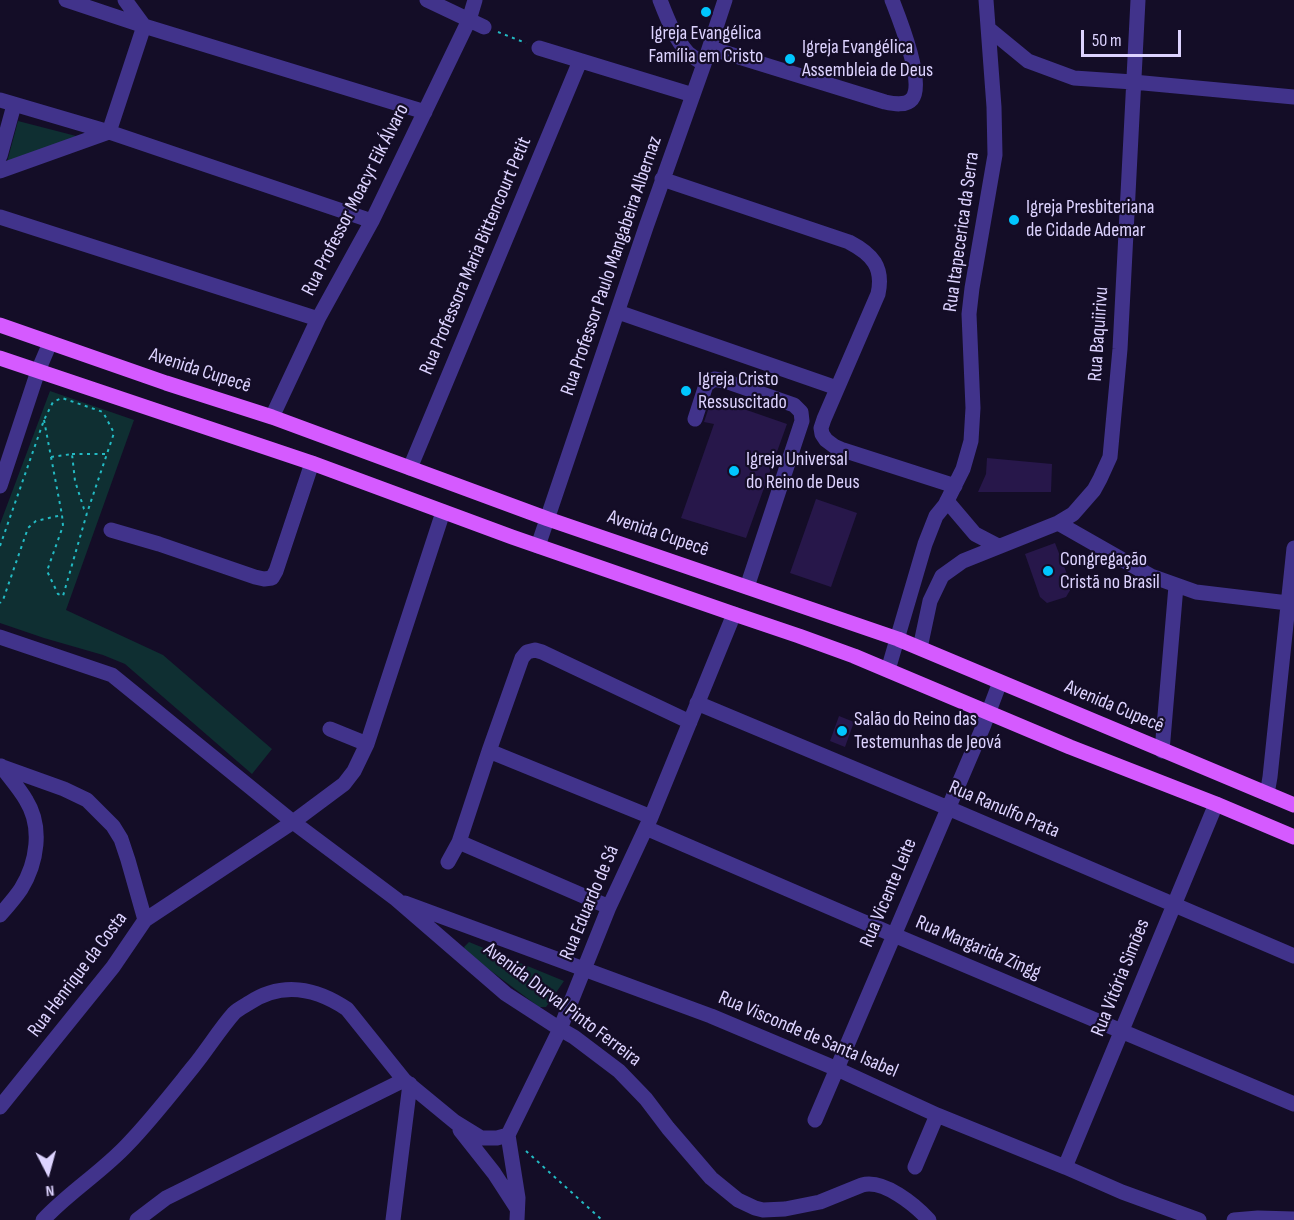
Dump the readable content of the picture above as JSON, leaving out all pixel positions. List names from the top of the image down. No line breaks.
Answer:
{"streets":{"main road":["Avenida Cupecê"],"street":["Rua Professor Moacyr Eik Álvaro","Rua Itapecerica da Serra","Rua Professora Maria Bittencourt Petit","Rua Professor Paulo Mangabeira Albernaz","Rua Baquiirivu","Rua Ranulfo Prata","Rua Vicente Leite","Rua Eduardo de Sá","Rua Margarida Zingg","Rua Henrique da Costa","Rua Vitória Simões","Avenida Durval Pinto Ferreira","Rua Visconde de Santa Isabel"]},"crossings":[["Rua Professor Moacyr Eik Álvaro","Avenida Cupecê"],["Rua Itapecerica da Serra","Avenida Cupecê"],["Rua Professora Maria Bittencourt Petit","Avenida Cupecê"],["Rua Professor Paulo Mangabeira Albernaz","Avenida Cupecê"],["Rua Baquiirivu","Avenida Cupecê"],["Avenida Cupecê","Rua Vicente Leite"],["Rua Ranulfo Prata","Rua Vicente Leite"],["Rua Ranulfo Prata","Rua Eduardo de Sá"],["Rua Ranulfo Prata","Rua Vitória Simões"],["Rua Vicente Leite","Rua Margarida Zingg"],["Rua Vicente Leite","Rua Visconde de Santa Isabel"],["Rua Eduardo de Sá","Rua Margarida Zingg"],["Rua Eduardo de Sá","Avenida Durval Pinto Ferreira"],["Rua Eduardo de Sá","Rua Visconde de Santa Isabel"],["Rua Margarida Zingg","Rua Vitória Simões"],["Rua Henrique da Costa","Avenida Durval Pinto Ferreira"],["Rua Vitória Simões","Rua Visconde de Santa Isabel"],["Avenida Durval Pinto Ferreira","Rua Visconde de Santa Isabel"]],"places":["Igreja Evangélica Família em Cristo","Igreja Evangélica Assembleia de Deus","Igreja Presbiteriana de Cidade Ademar","Igreja Cristo Ressuscitado","Igreja Universal do Reino de Deus","Congregação Cristã no Brasil","Salão do Reino das Testemunhas de Jeová"],"scale_bar":"50 m","north":"bottom"}
